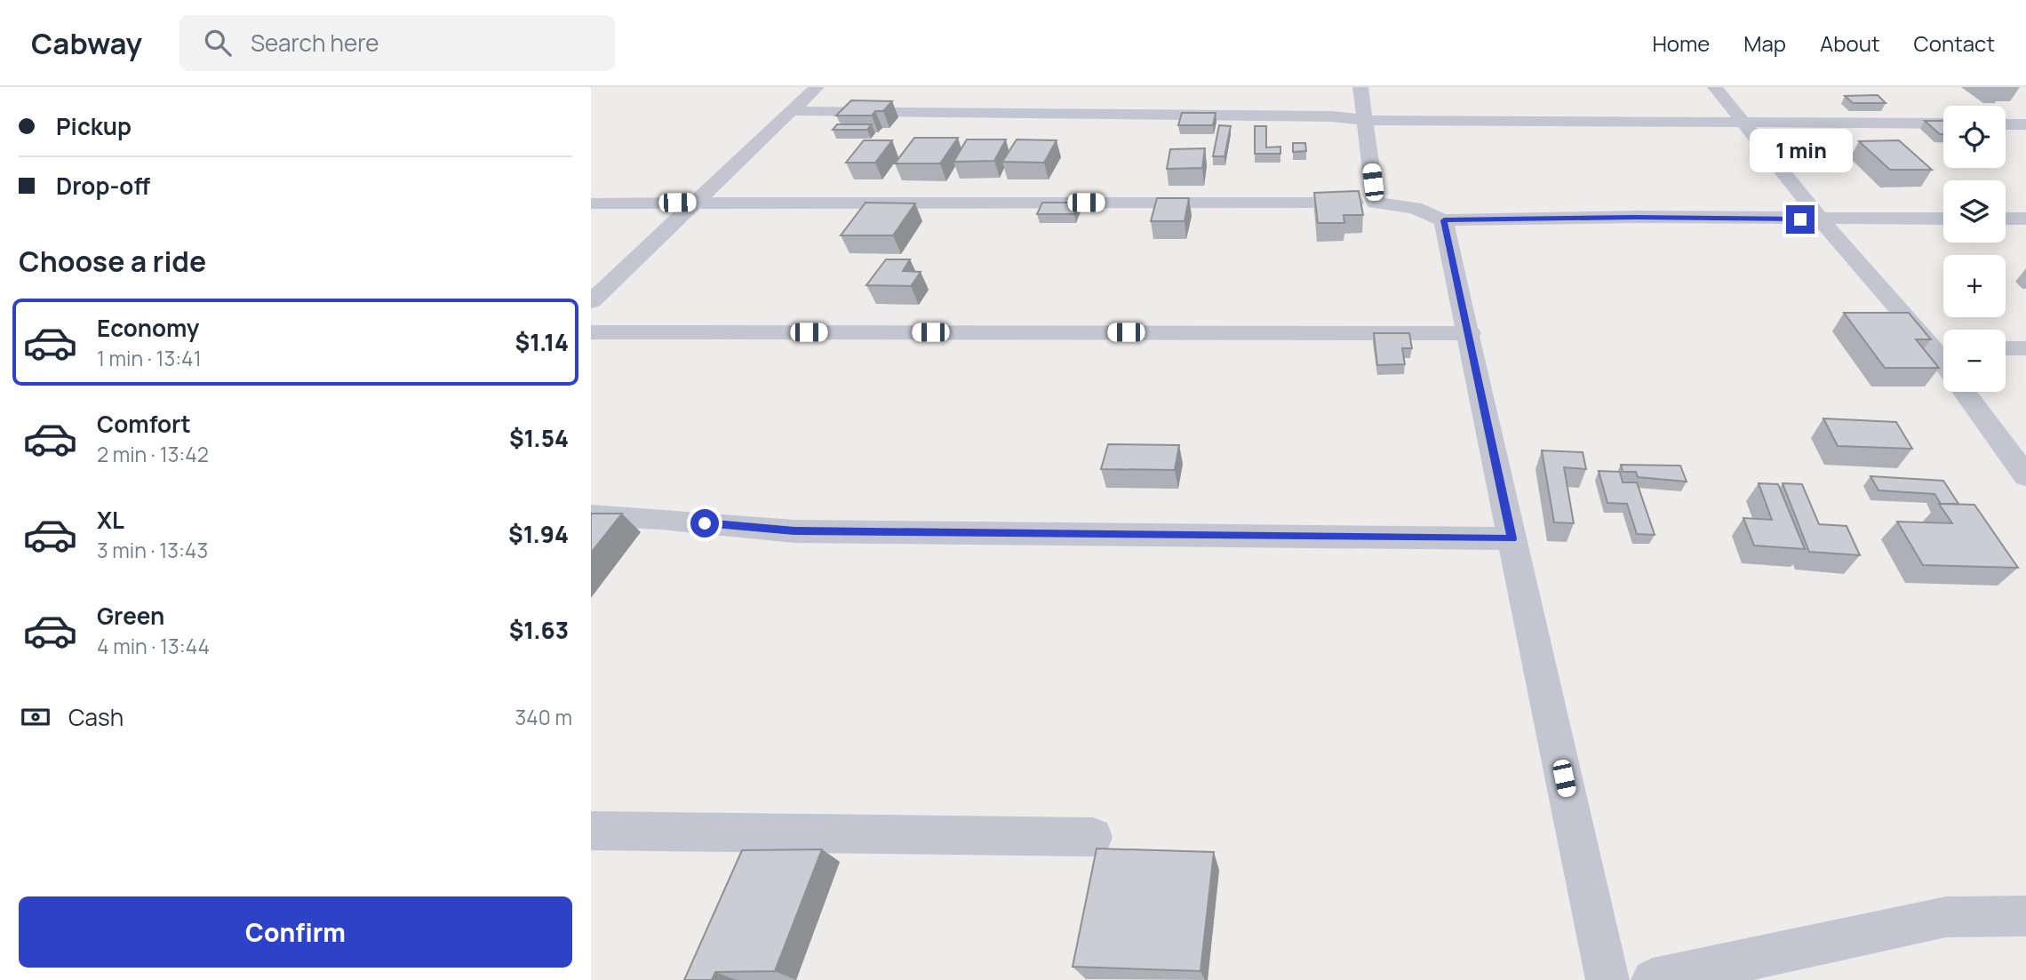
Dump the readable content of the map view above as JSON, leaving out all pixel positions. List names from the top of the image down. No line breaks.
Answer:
{"page":{"header":"Cabway","search":"Search here","nav":["Home","Map","About","Contact"],"banner":["Pickup","Drop-off"],"map_buttons":["+","−"],"bubble":"1 min","heading":"Choose a ride","list":[{"name":"Economy","note":"1 min · 13:41","value":"$1.14"},{"name":"Comfort","note":"2 min · 13:42","value":"$1.54"},{"name":"XL","note":"3 min · 13:43","value":"$1.94"},{"name":"Green","note":"4 min · 13:44","value":"$1.63"}],"pay":["Cash","340 m"],"buttons":"Confirm"}}
